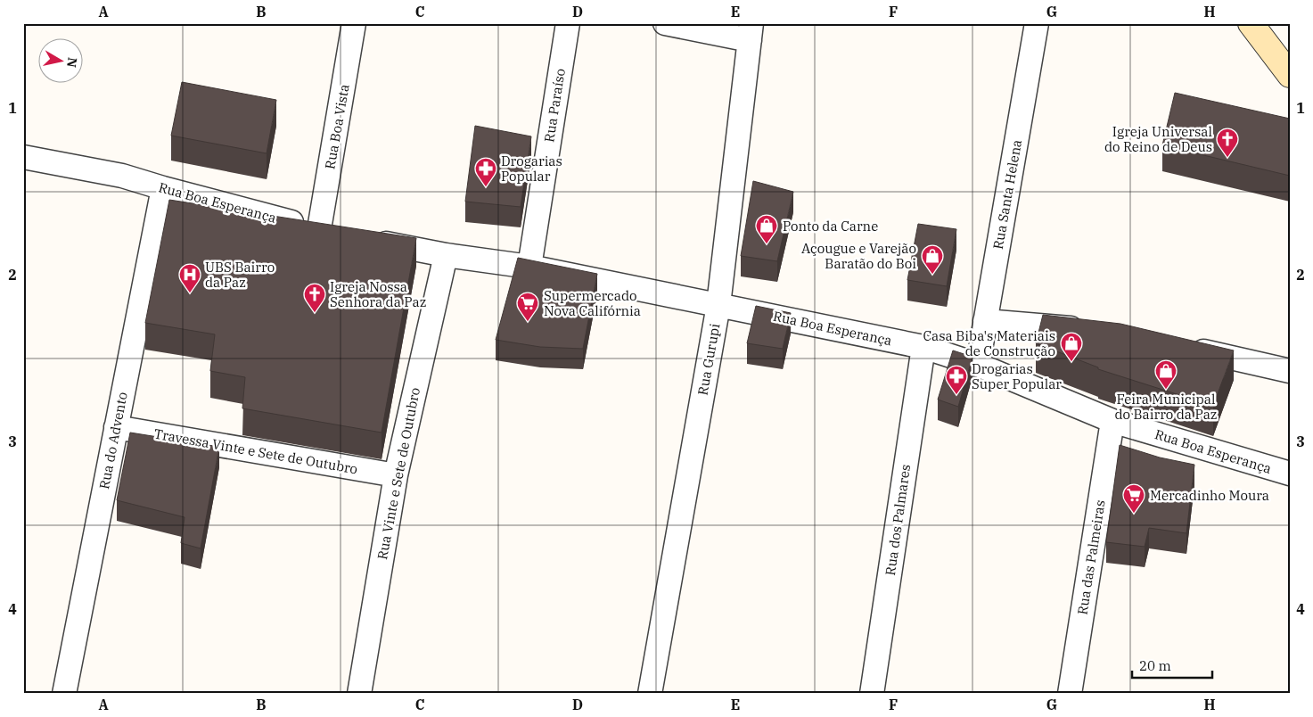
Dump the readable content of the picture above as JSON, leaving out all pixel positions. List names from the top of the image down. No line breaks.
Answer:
{"streets":{"street":["Rua Paraíso","Rua Boa Vista","Rua Santa Helena","Rua Boa Esperança","Rua Gurupi","Rua do Advento","Travessa Vinte e Sete de Outubro","Rua Vinte e Sete de Outubro","Rua dos Palmares","Rua das Palmeiras"]},"crossings":[["Rua Paraíso","Rua Boa Esperança"],["Rua Boa Vista","Rua Boa Esperança"],["Rua Santa Helena","Rua Boa Esperança"],["Rua Boa Esperança","Rua Gurupi"],["Rua Boa Esperança","Rua do Advento"],["Rua Boa Esperança","Rua Vinte e Sete de Outubro"],["Rua Boa Esperança","Rua dos Palmares"],["Rua Boa Esperança","Rua das Palmeiras"],["Rua do Advento","Travessa Vinte e Sete de Outubro"],["Travessa Vinte e Sete de Outubro","Rua Vinte e Sete de Outubro"]],"places":{"church":["Igreja Universal do Reino de Deus","Igreja Nossa Senhora da Paz"],"pharmacy":["Drogarias Popular","Drogarias Super Popular"],"shop":["Ponto da Carne","Açougue e Varejão Baratão do Boi","Casa Biba's Materiais de Construção","Feira Municipal do Bairro da Paz"],"hospital":["UBS Bairro da Paz"],"supermarket":["Supermercado Nova Califórnia","Mercadinho Moura"]},"scale_bar":"20 m","north":"right","grid":{"columns":["A","B","C","D","E","F","G","H"],"rows":["1","2","3","4"]}}
